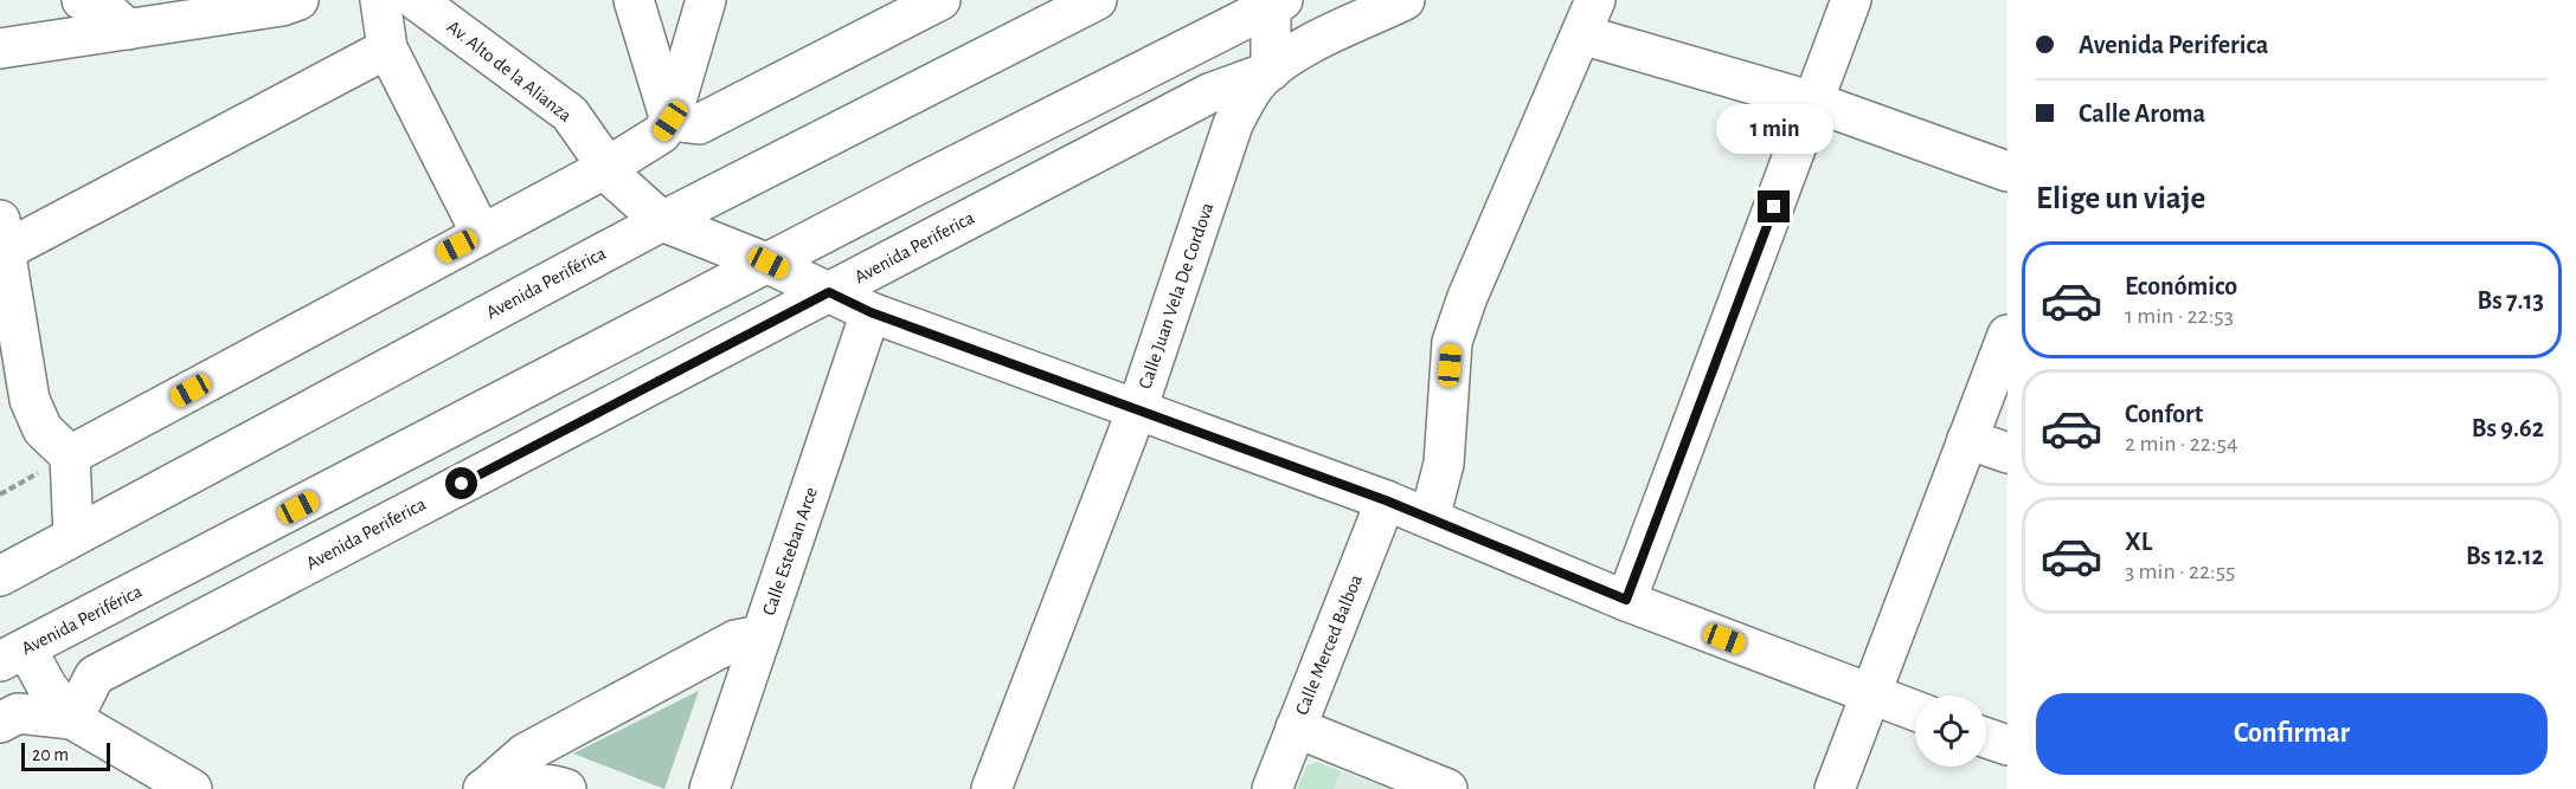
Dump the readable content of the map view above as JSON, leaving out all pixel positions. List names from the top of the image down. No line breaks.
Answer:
{"streets":{"street":["Av. Alto de la Alianza","Avenida Periferica","Avenida Periférica","Calle Juan Vela De Cordova","Calle Esteban Arce","Calle Merced Balboa"]},"crossings":[["Av. Alto de la Alianza","Avenida Periferica"],["Av. Alto de la Alianza","Avenida Periférica"],["Av. Alto de la Alianza","Calle Juan Vela De Cordova"],["Av. Alto de la Alianza","Calle Esteban Arce"],["Av. Alto de la Alianza","Calle Merced Balboa"],["Avenida Periferica","Calle Juan Vela De Cordova"]],"scale_bar":"20 m","page":{"banner":["Avenida Periferica","Calle Aroma"],"bubble":"1 min","heading":"Elige un viaje","list":[{"name":"Económico","note":"1 min · 22:53","value":"Bs 7.13"},{"name":"Confort","note":"2 min · 22:54","value":"Bs 9.62"},{"name":"XL","note":"3 min · 22:55","value":"Bs 12.12"}],"buttons":"Confirmar","scale":"20 m"}}
